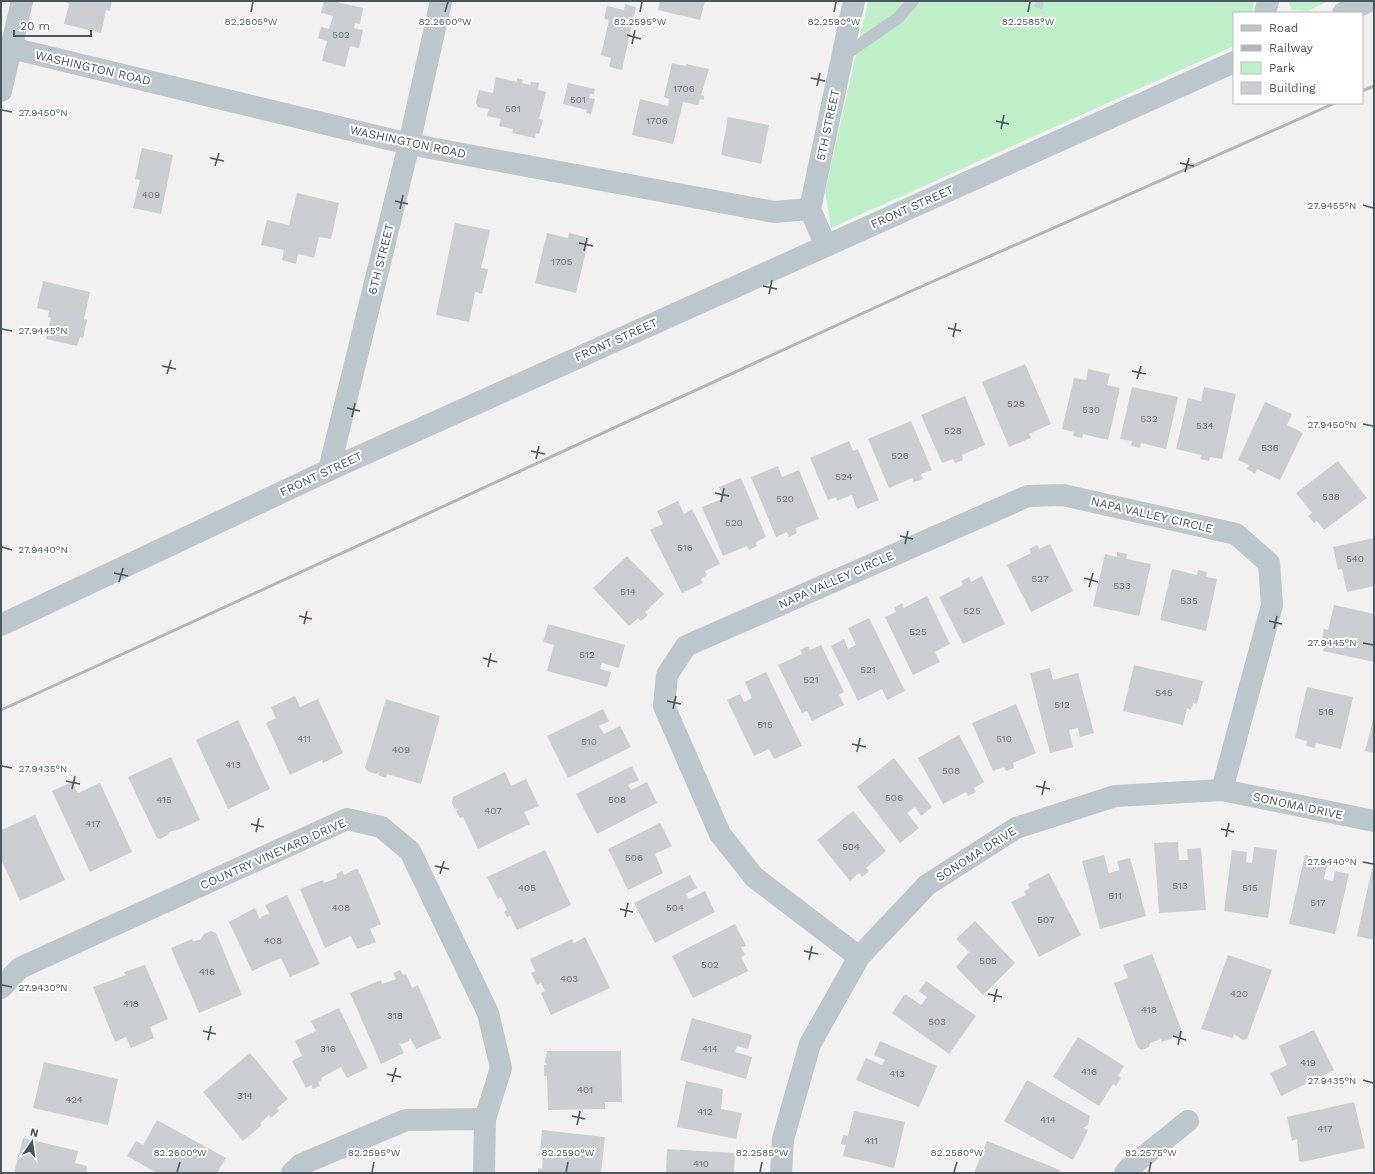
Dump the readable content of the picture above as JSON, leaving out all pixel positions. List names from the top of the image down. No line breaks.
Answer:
{"streets":{"street":["WASHINGTON ROAD","5TH STREET","FRONT STREET","6TH STREET","NAPA VALLEY CIRCLE","SONOMA DRIVE","COUNTRY VINEYARD DRIVE"]},"crossings":[["WASHINGTON ROAD","5TH STREET"],["WASHINGTON ROAD","6TH STREET"],["FRONT STREET","6TH STREET"],["NAPA VALLEY CIRCLE","SONOMA DRIVE"]],"house_numbers":["502","1706","501","501","1706","409","1705","528","530","532","534","528","536","526","524","538","520","520","516","540","527","533","514","535","525","525","512","521","521","545","512","516","515","411","510","510","409","413","508","506","415","508","407","417","504","506","513","405","515","511","517","408","504","507","408","505","502","416","403","420","418","418","318","503","316","414","419","416","413","401","314","424","412","414","417","411","410"],"legend":["Road","Railway","Park","Building"],"scale_bar":"20 m","north":"top","coordinates":["82.2605°W","82.2600°W","82.2595°W","82.2590°W","82.2585°W","27.9450°N","27.9455°N","27.9445°N","27.9440°N","27.9435°N","27.9430°N","82.2580°W","82.2575°W"]}
